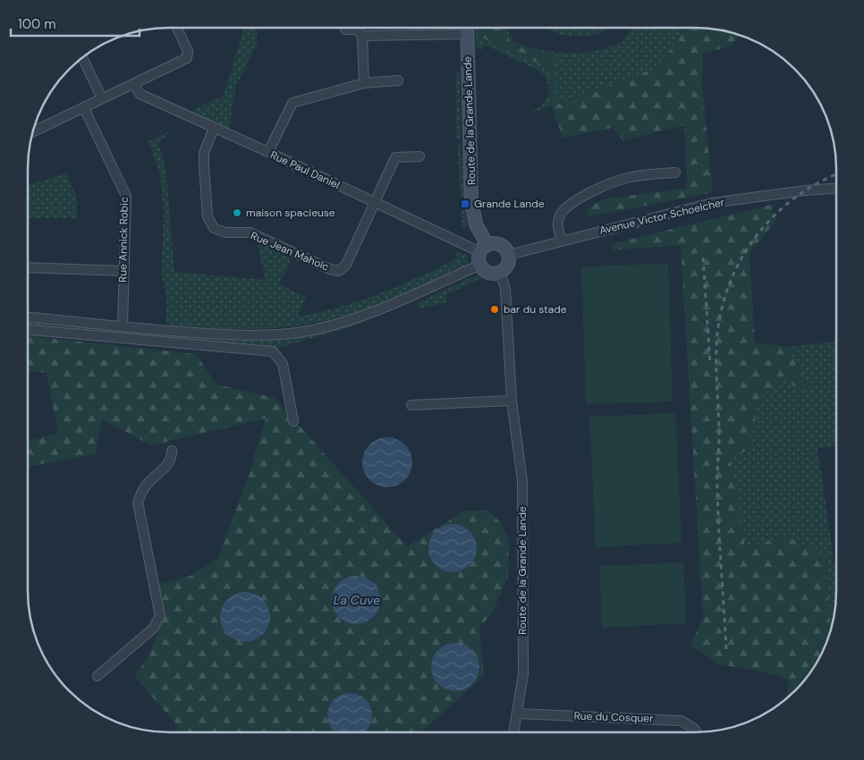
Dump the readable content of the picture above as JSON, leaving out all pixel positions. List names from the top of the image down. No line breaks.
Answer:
{"streets":{"street":["Route de la Grande Lande","Rue Paul Daniel","Avenue Victor Schoelcher","Rue Annick Robic","Rue Jean Mahoïc","Rue du Cosquer"]},"crossings":[["Route de la Grande Lande","Rue Paul Daniel"],["Route de la Grande Lande","Avenue Victor Schoelcher"],["Route de la Grande Lande","Rue du Cosquer"],["Rue Paul Daniel","Avenue Victor Schoelcher"],["Rue Paul Daniel","Rue Jean Mahoïc"]],"water":["La Cuve"],"places":{"transit":["Grande Lande"],"other":["maison spacieuse","bar du stade"]},"scale_bar":"100 m"}
